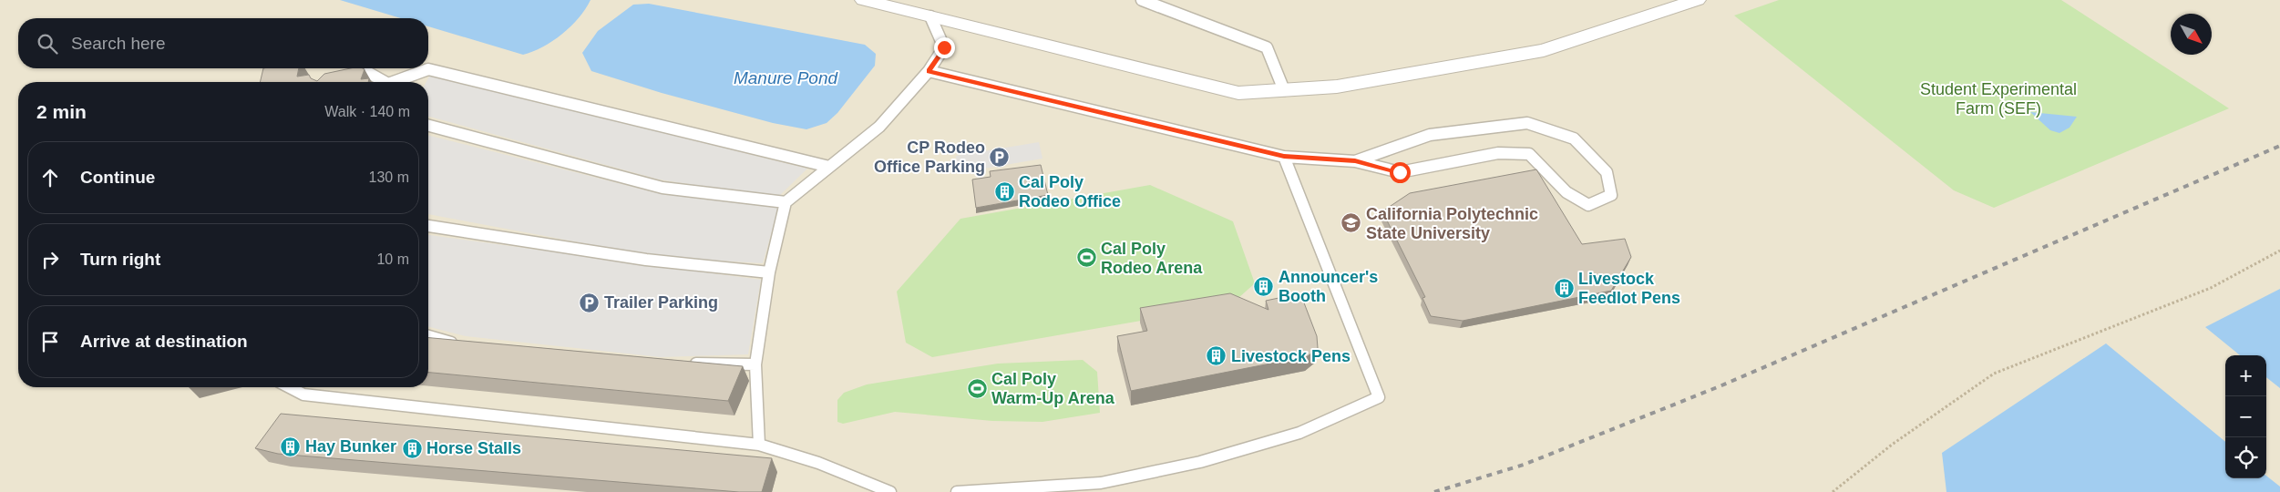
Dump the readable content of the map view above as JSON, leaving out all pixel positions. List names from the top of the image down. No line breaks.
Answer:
{"water":["Manure Pond"],"parks":["Student Experimental Farm (SEF)"],"places":{"parking":["CP Rodeo Office Parking","Trailer Parking"],"building":["Cal Poly Rodeo Office","Announcer's Booth","Livestock Feedlot Pens","Livestock Pens","Hay Bunker","Horse Stalls"],"school or university":["California Polytechnic State University"],"sports":["Cal Poly Rodeo Arena","Cal Poly Warm-Up Arena"]},"north":"bottom right","page":{"search":"Search here","heading":["2 min","Walk · 140 m"],"list":[["Continue","130 m"],["Turn right","10 m"],"Arrive at destination"],"map_buttons":["+","−"]}}
